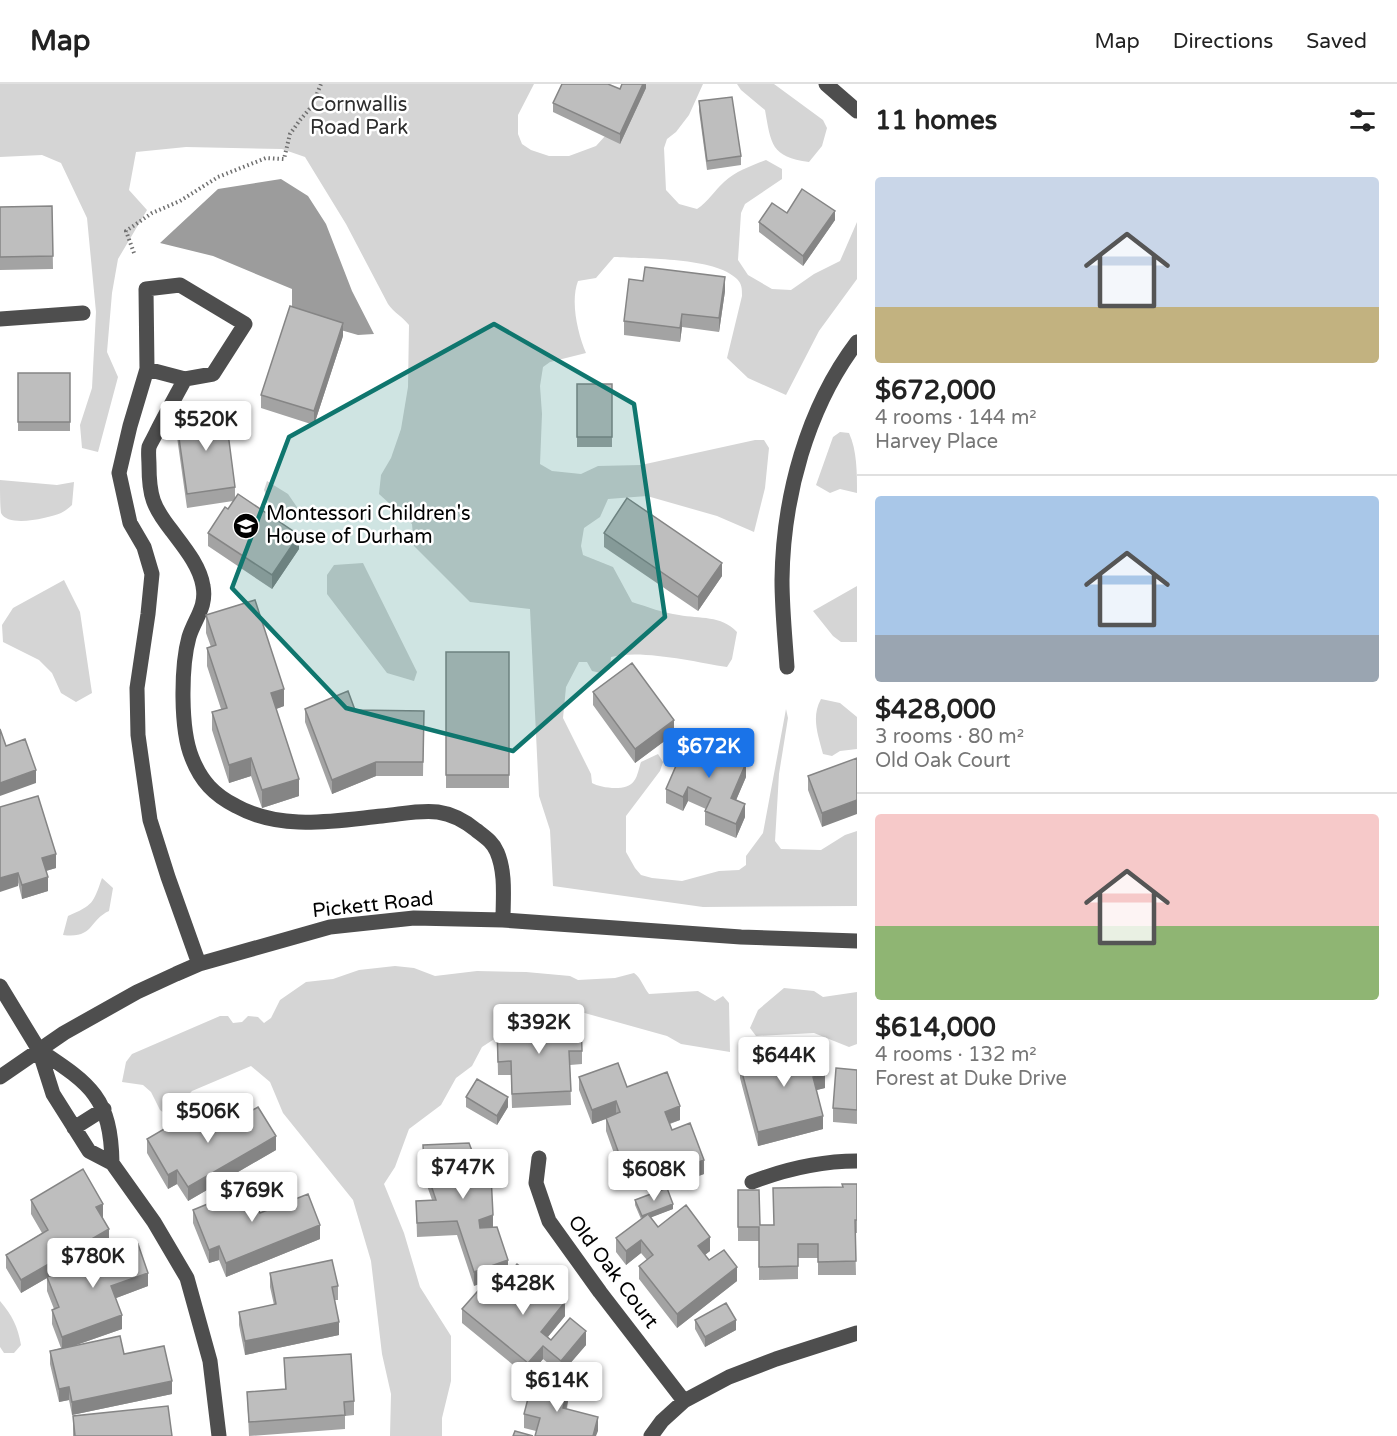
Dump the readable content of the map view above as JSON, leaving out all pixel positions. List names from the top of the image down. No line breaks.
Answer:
{"streets":{"street":["Pickett Road","Old Oak Court"]},"parks":["Cornwallis Road Park"],"places":{"school or university":["Montessori Children's House of Durham"]},"page":{"header":"Map","nav":["Map","Directions","Saved"],"heading":"11 homes","list":[{"name":"$672,000","note":"4 rooms · 144 m² · Harvey Place"},{"name":"$428,000","note":"3 rooms · 80 m² · Old Oak Court"},{"name":"$614,000","note":"4 rooms · 132 m² · Forest at Duke Drive"}],"price":["$520K","$672K","$392K","$644K","$506K","$747K","$608K","$769K","$780K","$428K","$614K"]}}
